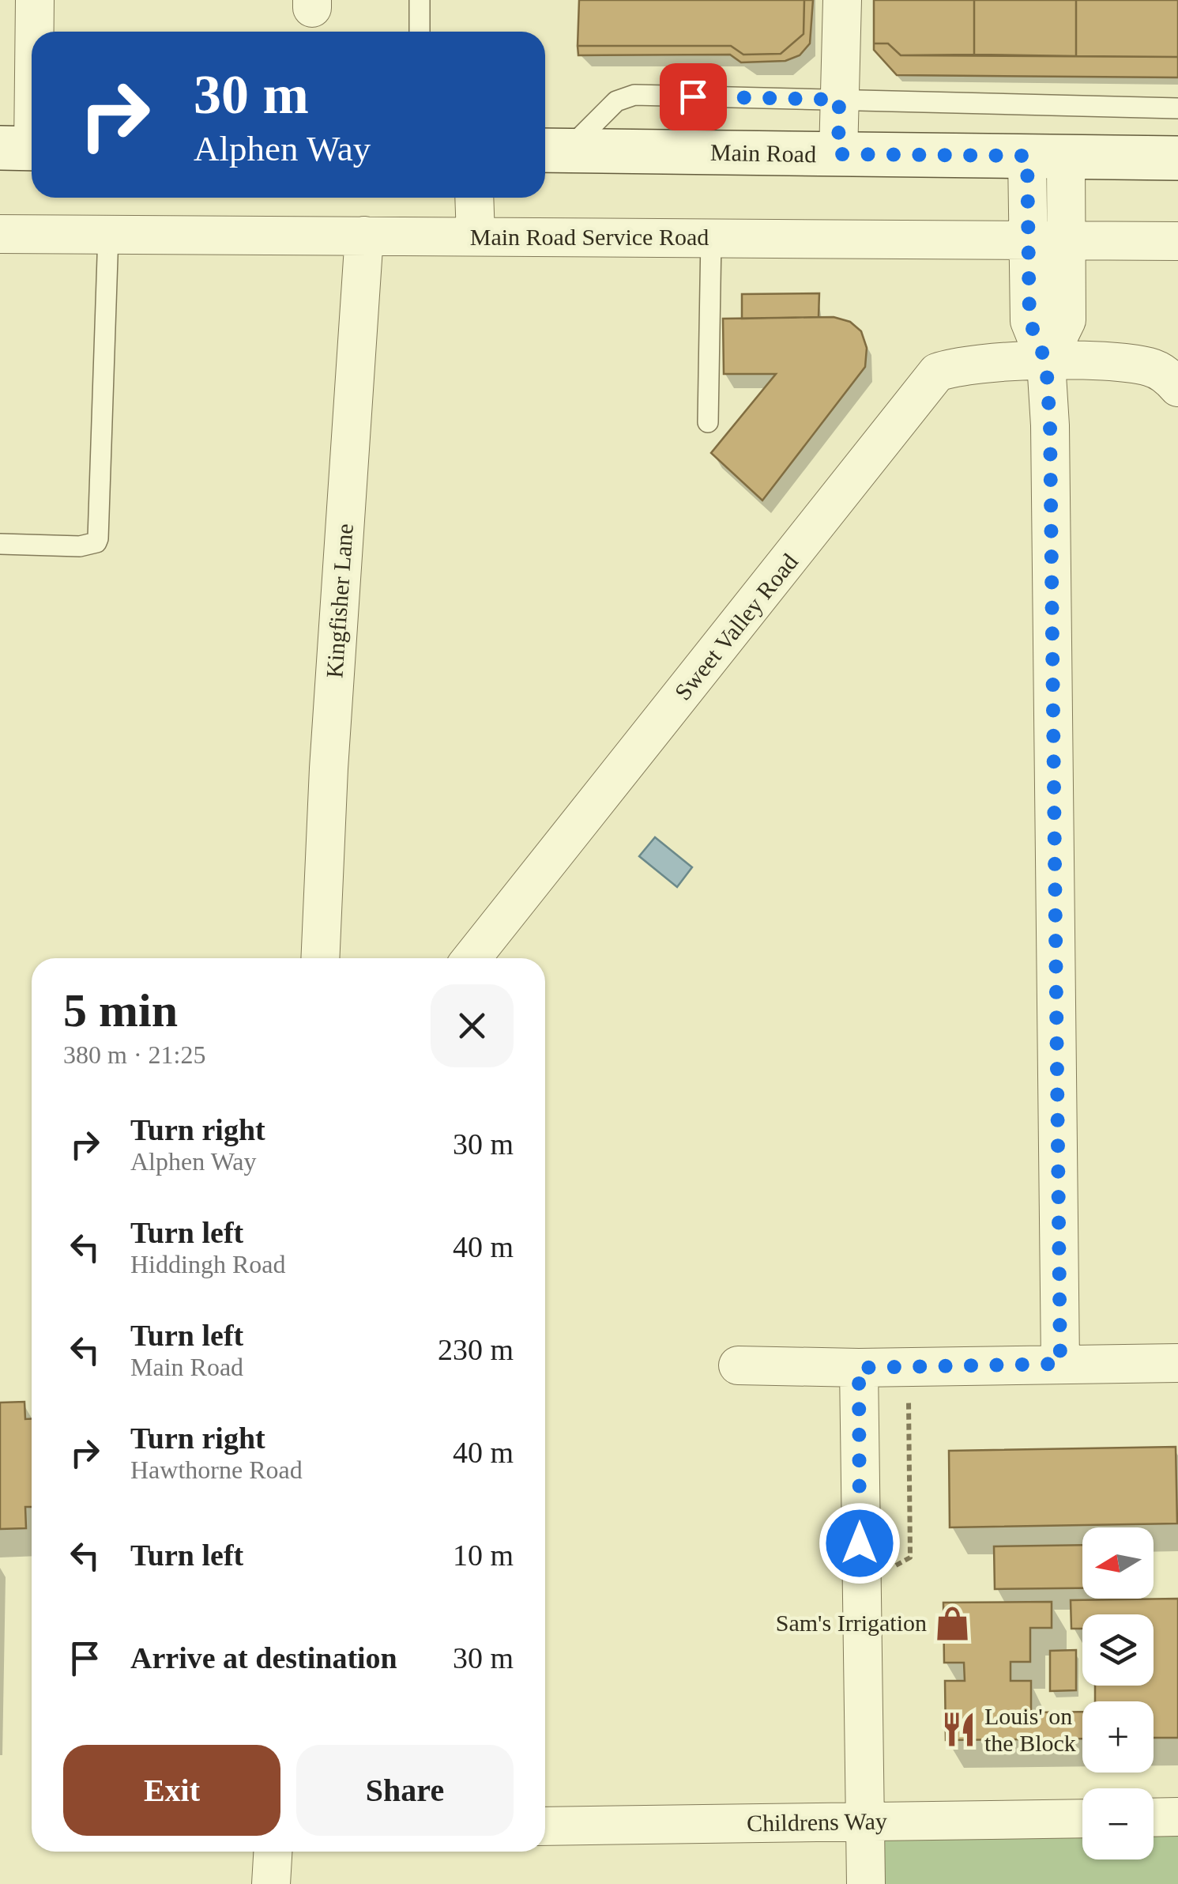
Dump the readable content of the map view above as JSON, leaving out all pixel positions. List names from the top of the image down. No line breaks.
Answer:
{"streets":{"main road":["Main Road"],"street":["Main Road Service Road","Kingfisher Lane","Sweet Valley Road","Childrens Way"]},"crossings":[["Main Road Service Road","Kingfisher Lane"]],"places":{"shop":["Sam's Irrigation"],"restaurant":["Louis' on the Block"]},"north":"left","page":{"turn":["30 m","Alphen Way"],"heading":["5 min","380 m · 21:25"],"list":[{"name":"Turn right","note":"Alphen Way","value":"30 m"},{"name":"Turn left","note":"Hiddingh Road","value":"40 m"},{"name":"Turn left","note":"Main Road","value":"230 m"},{"name":"Turn right","note":"Hawthorne Road","value":"40 m"},{"name":"Turn left","value":"10 m"},{"name":"Arrive at destination","value":"30 m"}],"map_buttons":["+","−"],"buttons":["Exit","Share"]}}
